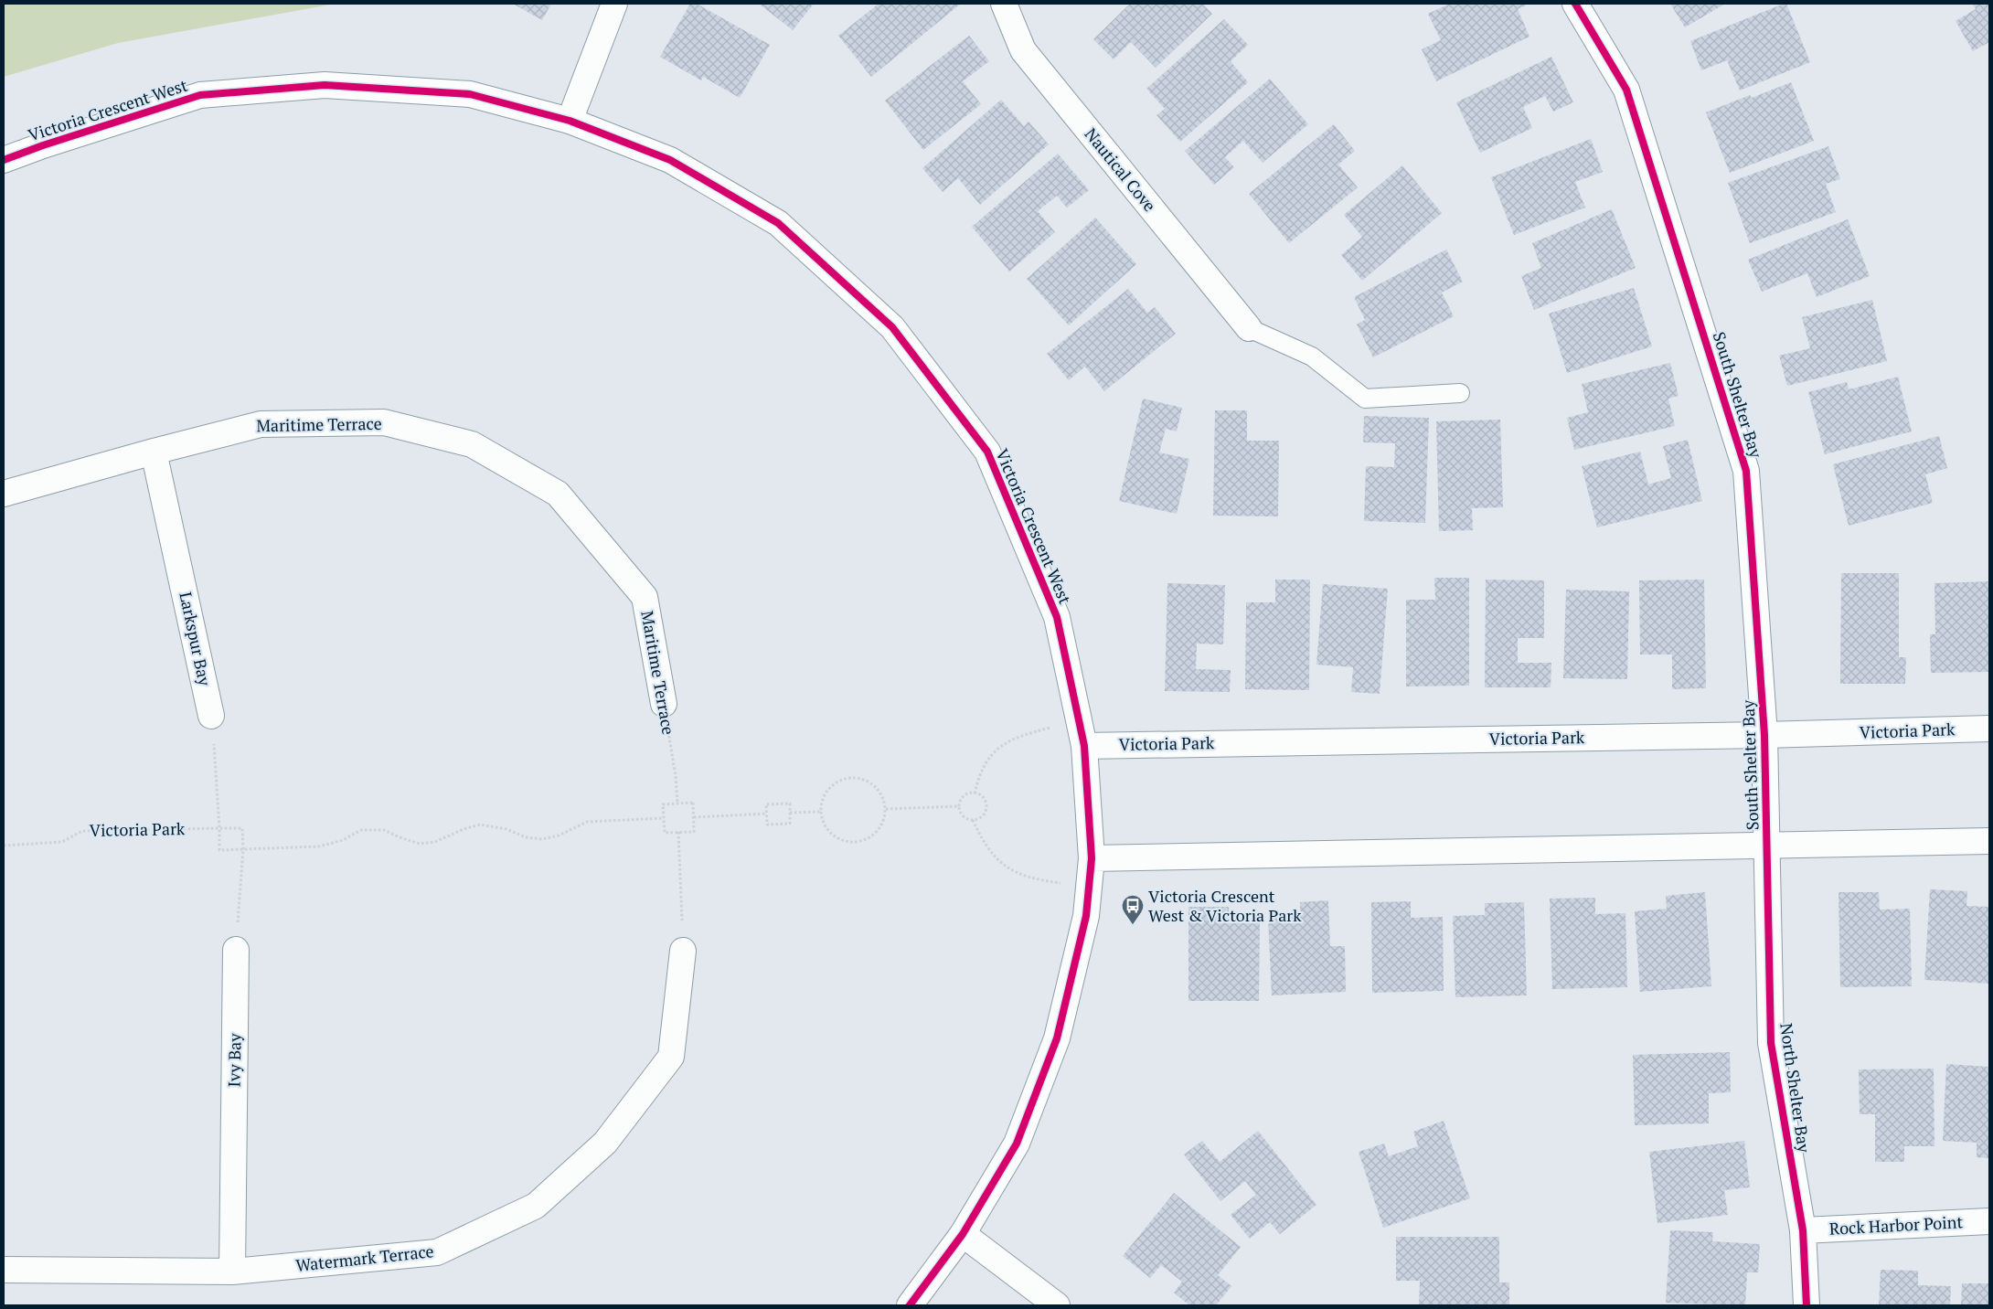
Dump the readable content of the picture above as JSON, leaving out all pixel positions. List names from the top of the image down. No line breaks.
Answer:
{"streets":{"street":["Victoria Crescent West","Nautical Cove","South Shelter Bay","Maritime Terrace","Larkspur Bay","Victoria Park","Ivy Bay","North Shelter Bay","Rock Harbor Point","Watermark Terrace"]},"crossings":[["Victoria Crescent West","Victoria Park"],["South Shelter Bay","Victoria Park"],["South Shelter Bay","North Shelter Bay"],["Maritime Terrace","Larkspur Bay"],["Ivy Bay","Watermark Terrace"],["North Shelter Bay","Rock Harbor Point"]],"places":{"bus stop":["Victoria Crescent West & Victoria Park"]}}
